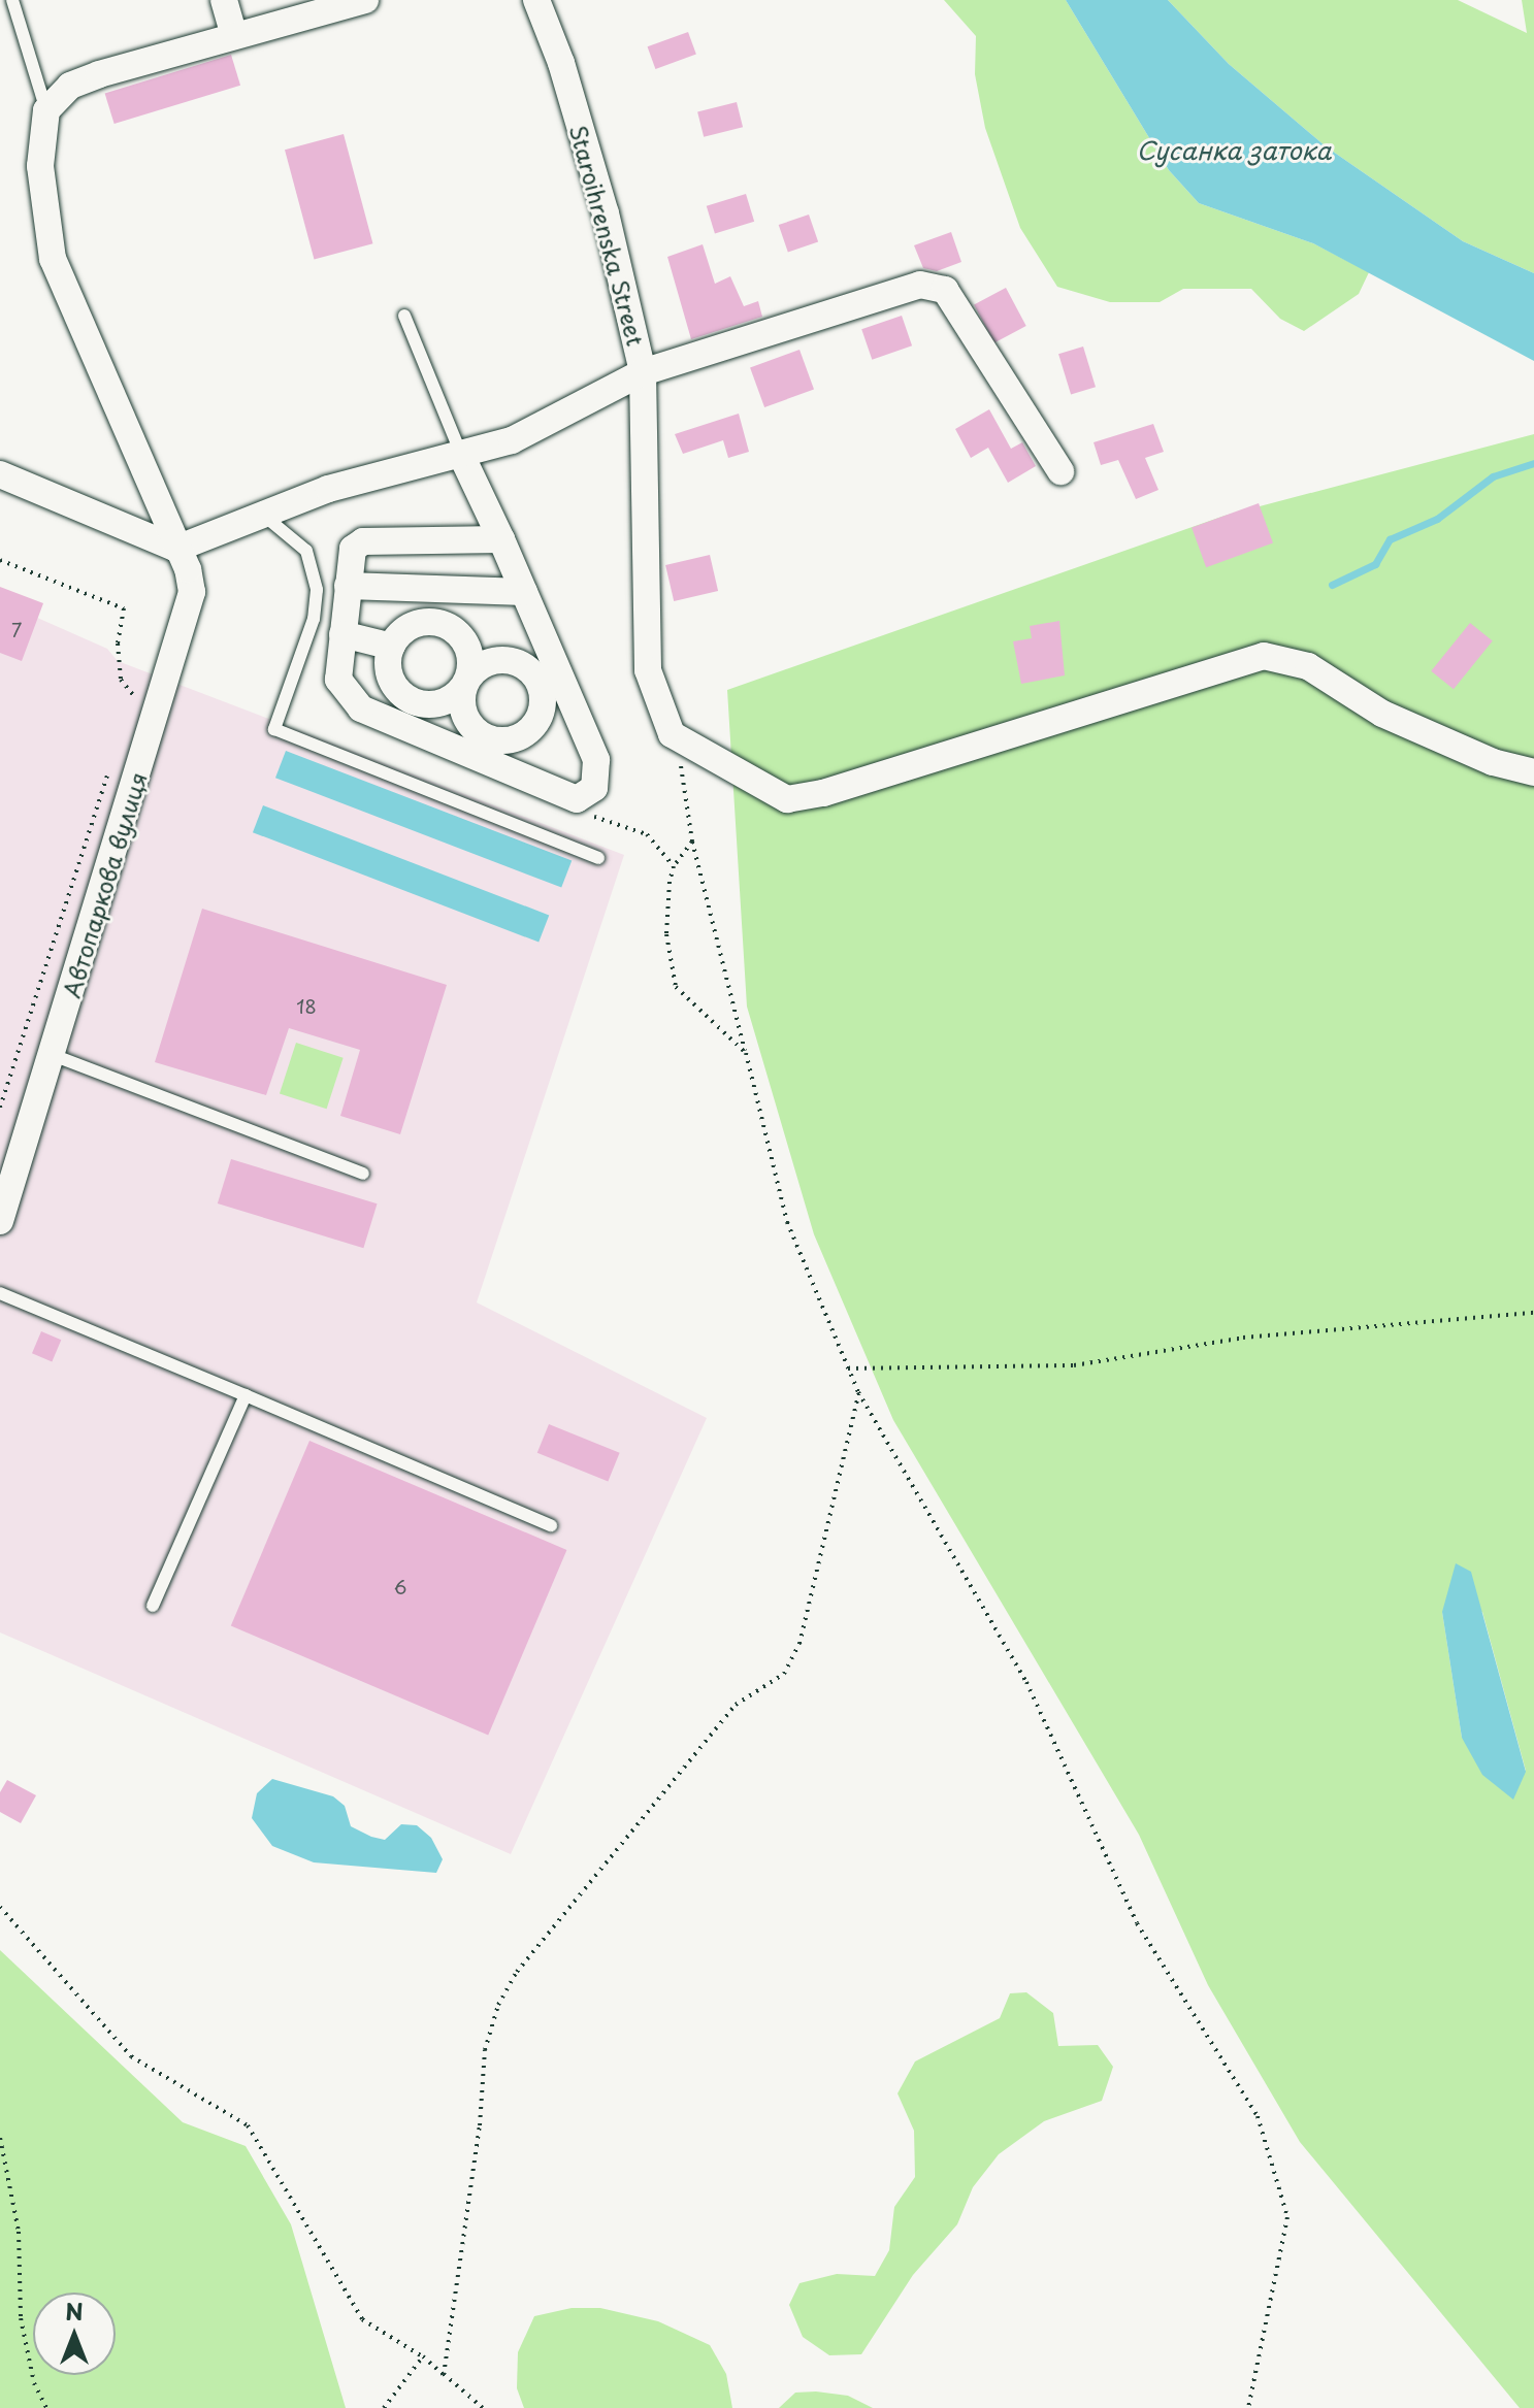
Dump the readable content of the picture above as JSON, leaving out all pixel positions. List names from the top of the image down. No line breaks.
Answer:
{"streets":{"street":["Staroihrenska Street","Автопаркова вулиця"]},"water":["Сусанка затока"],"house_numbers":["7","18","6"],"north":"top"}
